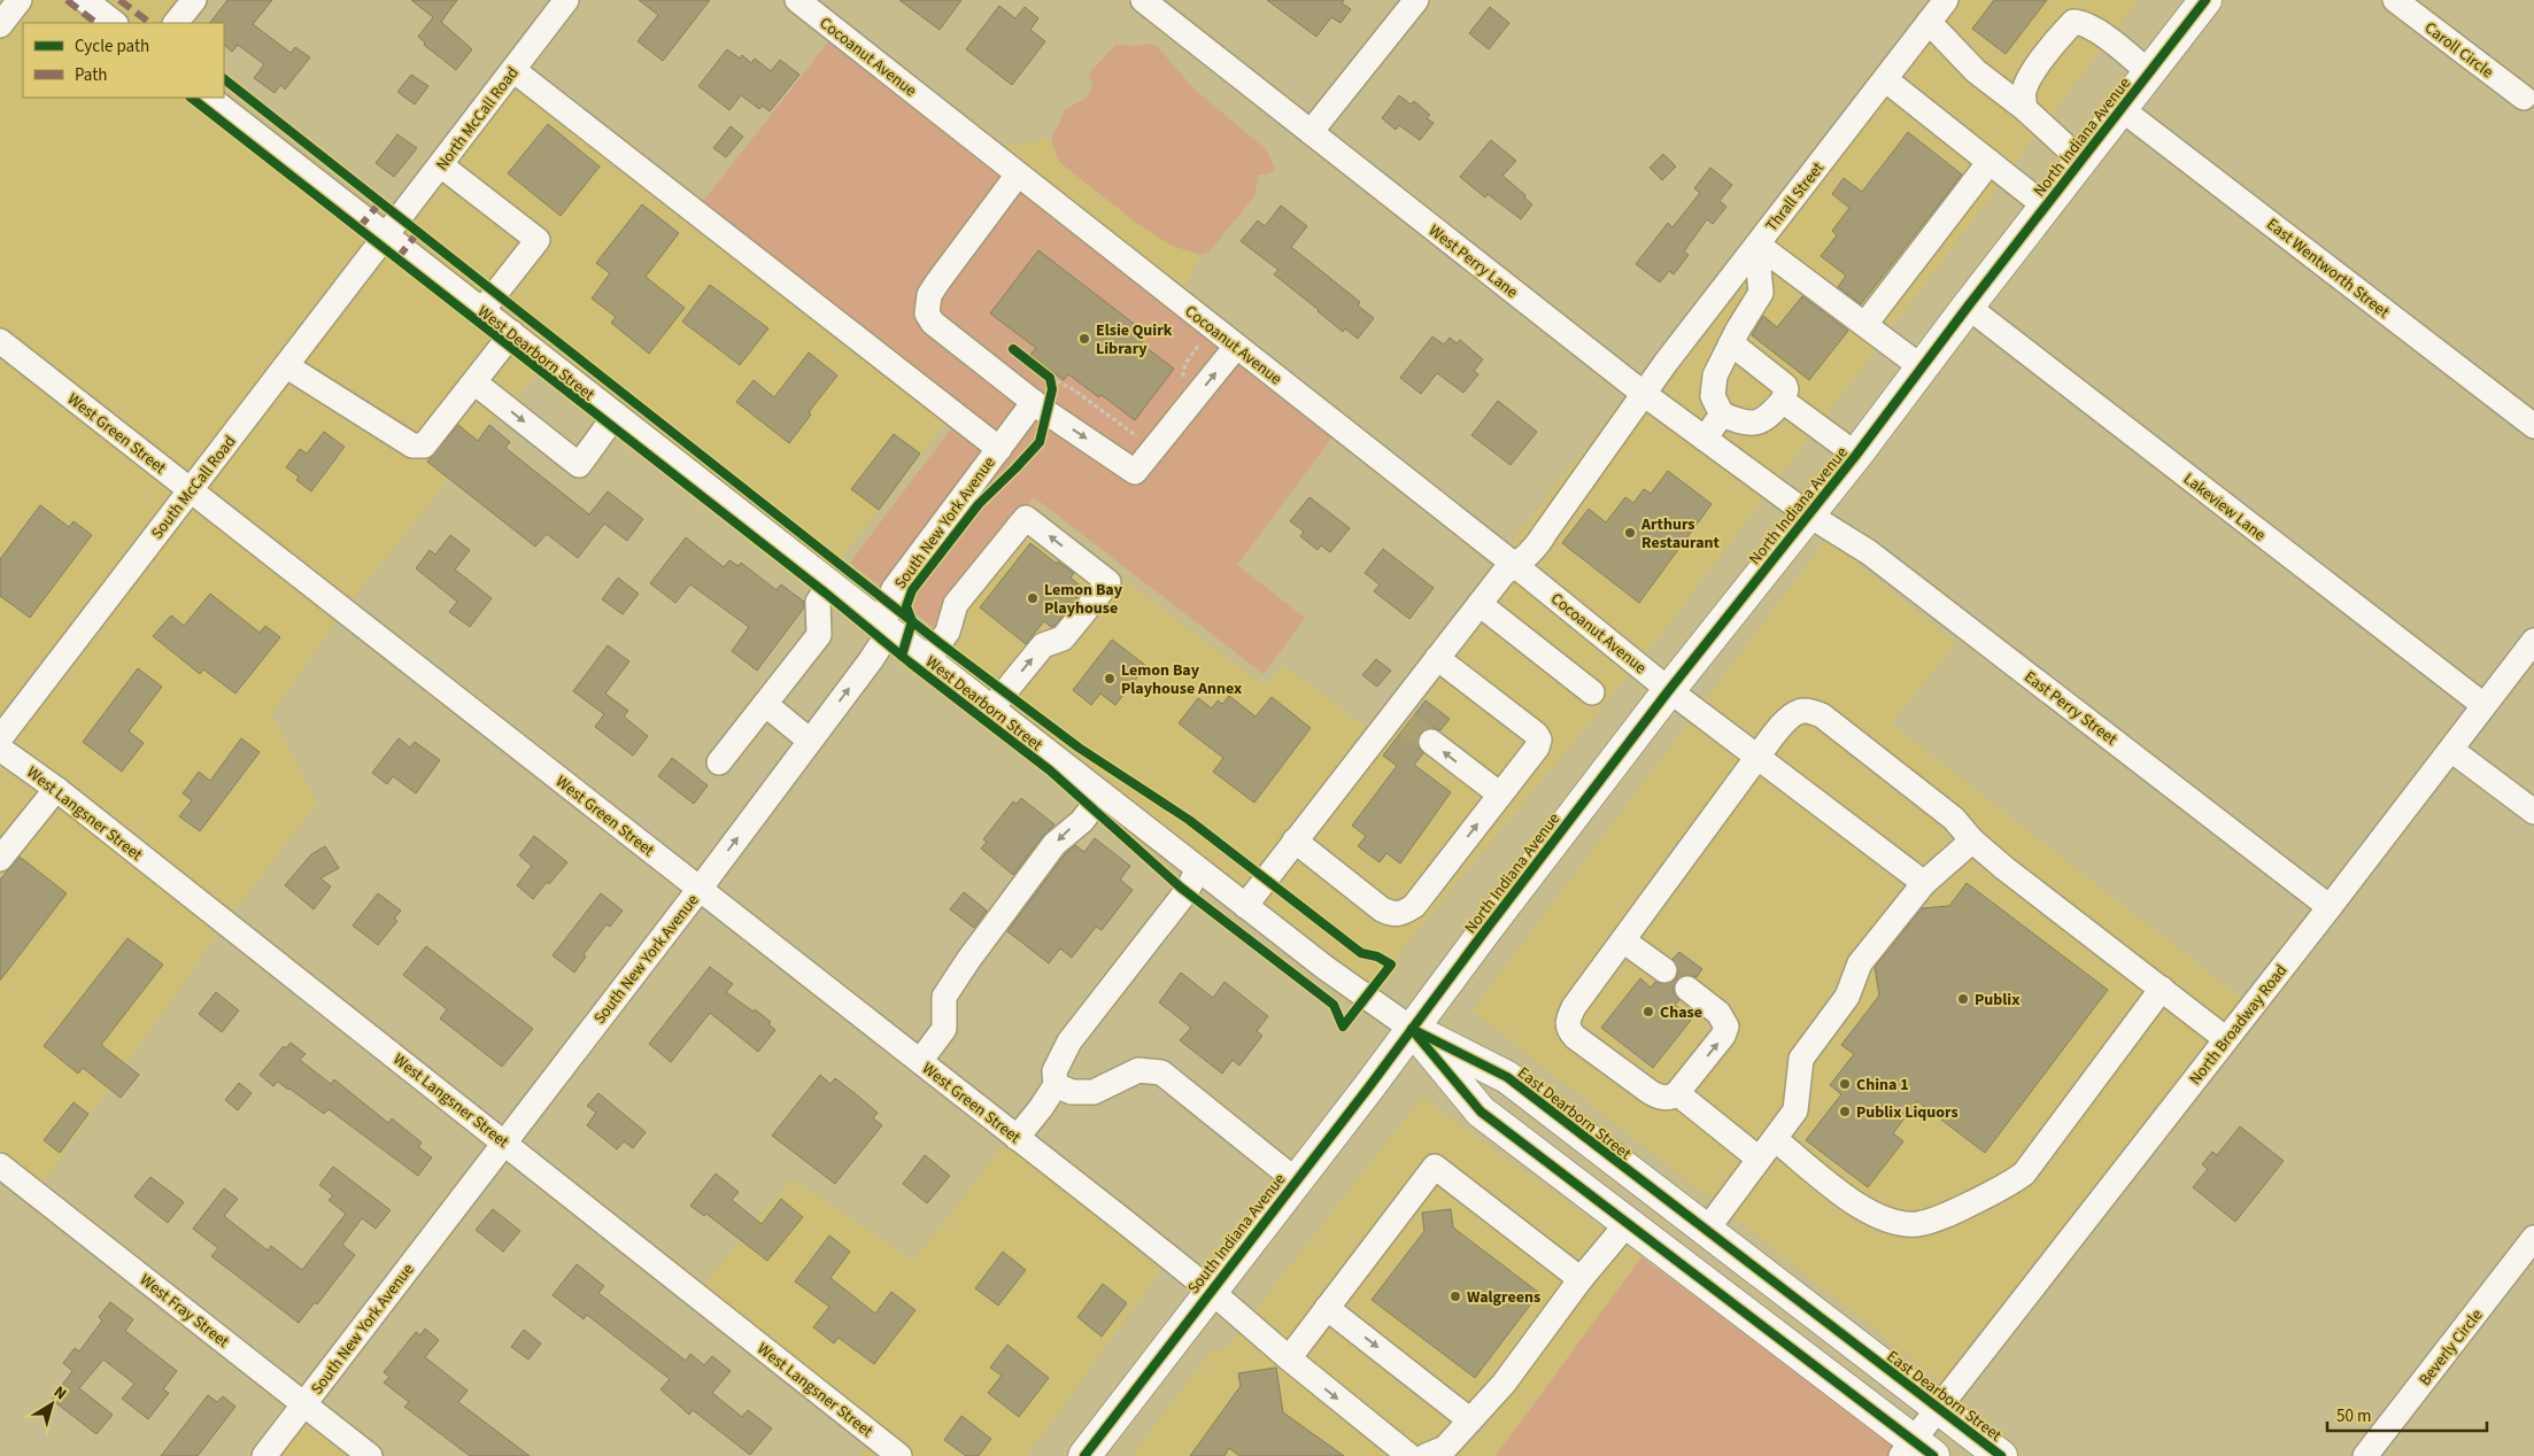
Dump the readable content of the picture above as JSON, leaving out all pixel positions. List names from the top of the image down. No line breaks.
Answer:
{"streets":{"main road":["North Indiana Avenue","East Dearborn Street","South Indiana Avenue"],"street":["Caroll Circle","Cocoanut Avenue","North McCall Road","Thrall Street","West Perry Lane","East Wentworth Street","West Dearborn Street","West Green Street","South McCall Road","Lakeview Lane","South New York Avenue","East Perry Street","West Langsner Street","North Broadway Road","West Fray Street","Beverly Circle"]},"crossings":[["Cocoanut Avenue","North Indiana Avenue"],["Cocoanut Avenue","Thrall Street"],["North McCall Road","West Dearborn Street"],["North McCall Road","South McCall Road"],["North Indiana Avenue","West Perry Lane"],["North Indiana Avenue","East Wentworth Street"],["North Indiana Avenue","West Dearborn Street"],["North Indiana Avenue","Lakeview Lane"],["North Indiana Avenue","East Perry Street"],["North Indiana Avenue","East Dearborn Street"],["North Indiana Avenue","South Indiana Avenue"],["Thrall Street","West Perry Lane"],["Thrall Street","West Dearborn Street"],["West Perry Lane","East Perry Street"],["West Dearborn Street","South McCall Road"],["West Dearborn Street","South New York Avenue"],["West Dearborn Street","East Dearborn Street"],["West Dearborn Street","South Indiana Avenue"],["West Green Street","South McCall Road"],["West Green Street","South New York Avenue"],["West Green Street","South Indiana Avenue"],["Lakeview Lane","North Broadway Road"],["South New York Avenue","West Langsner Street"],["South New York Avenue","West Fray Street"],["East Perry Street","North Broadway Road"],["North Broadway Road","East Dearborn Street"],["East Dearborn Street","South Indiana Avenue"]],"places":["Elsie Quirk Library","Arthurs Restaurant","Lemon Bay Playhouse","Lemon Bay Playhouse Annex","Publix","Chase","China 1","Publix Liquors","Walgreens"],"legend":["Cycle path","Path"],"scale_bar":"50 m","north":"top right"}
